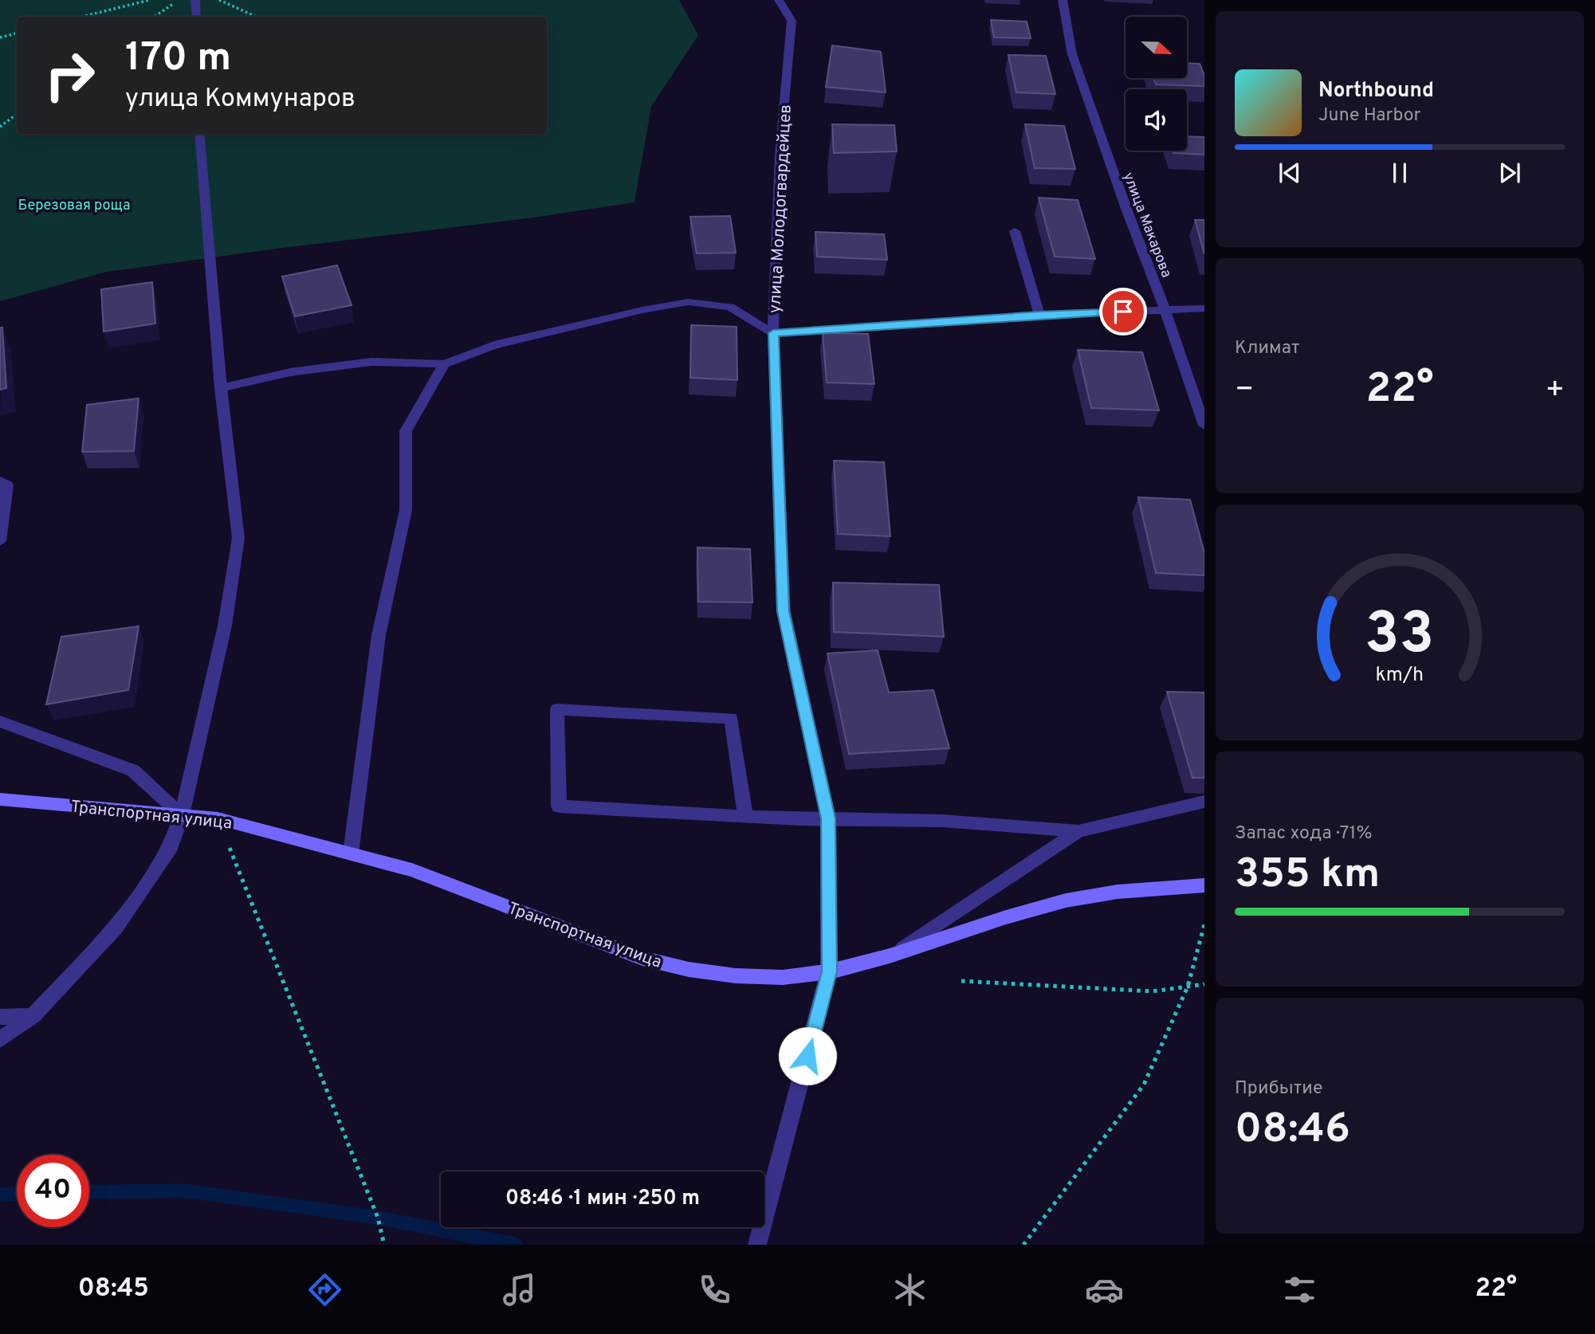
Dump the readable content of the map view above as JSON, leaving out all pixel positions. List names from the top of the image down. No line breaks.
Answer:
{"streets":{"main road":["Транспортная улица"],"street":["улица Молодогвардейцев","улица Макарова"]},"crossings":[["улица Молодогвардейцев","Транспортная улица"]],"parks":["Березовая роща"],"north":"right","page":{"turn":["170 m","улица Коммунаров"],"song":["Northbound","June Harbor"],"tile":["Климат",["Запас хода · 71%","355 km"],["Прибытие","08:46"]],"heat":["−","22°","+"],"limit":"40","trip":"08:46 · 1 мин · 250 m","tabs":["08:45","22°"],"gauge":["33","km/h"]}}
